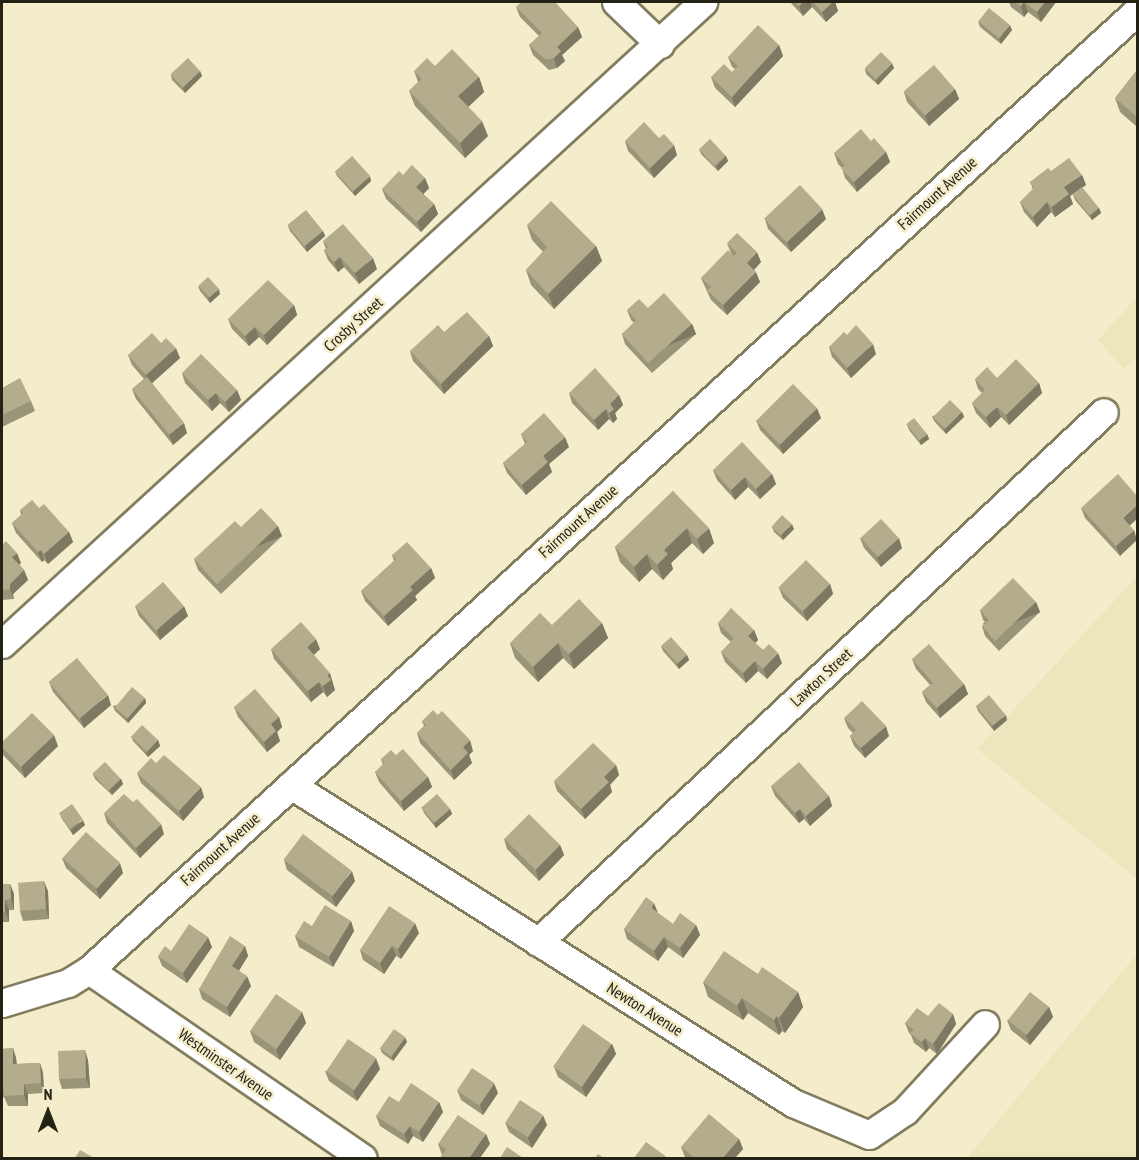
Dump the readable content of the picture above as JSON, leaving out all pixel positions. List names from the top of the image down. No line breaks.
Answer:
{"streets":{"street":["Fairmount Avenue","Crosby Street","Lawton Street","Newton Avenue","Westminster Avenue"]},"crossings":[["Fairmount Avenue","Newton Avenue"],["Fairmount Avenue","Westminster Avenue"],["Lawton Street","Newton Avenue"]],"north":"top"}
